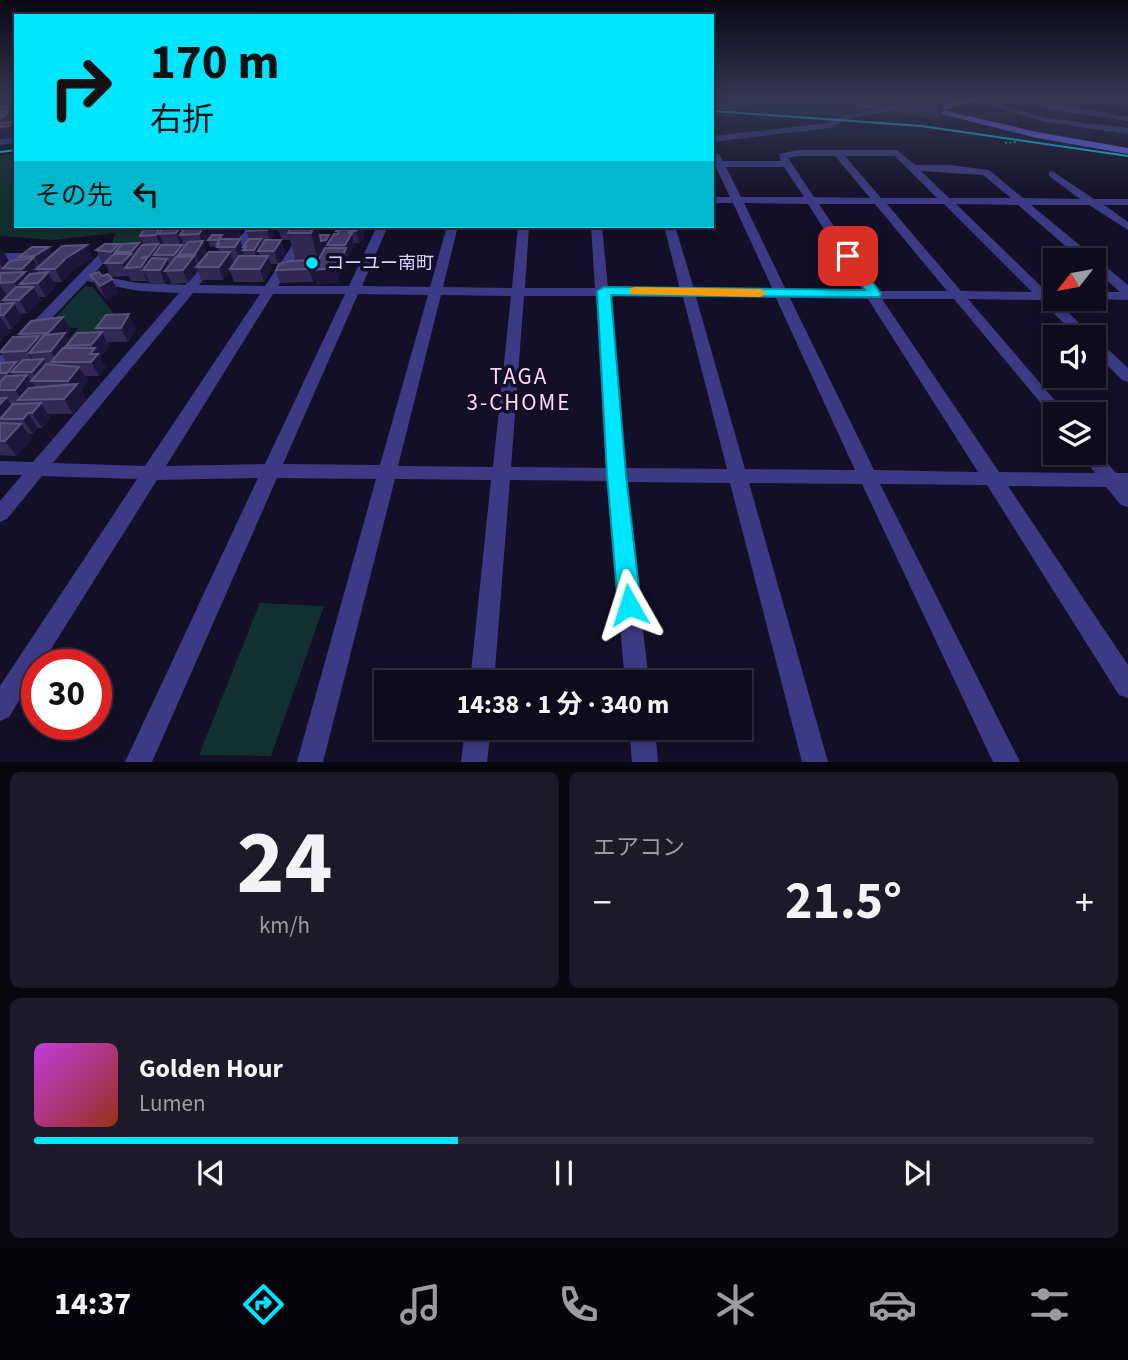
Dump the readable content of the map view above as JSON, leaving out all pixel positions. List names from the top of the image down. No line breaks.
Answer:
{"districts":["TAGA 3-CHOME"],"places":["コーユー南町"],"north":"bottom left","page":{"turn":["170 m","右折"],"then":"その先","limit":"30","trip":"14:38 · 1 分 · 340 m","tile":[["24","km/h"],"エアコン"],"heat":["−","21.5°","+"],"song":["Golden Hour","Lumen"],"tabs":"14:37"}}
